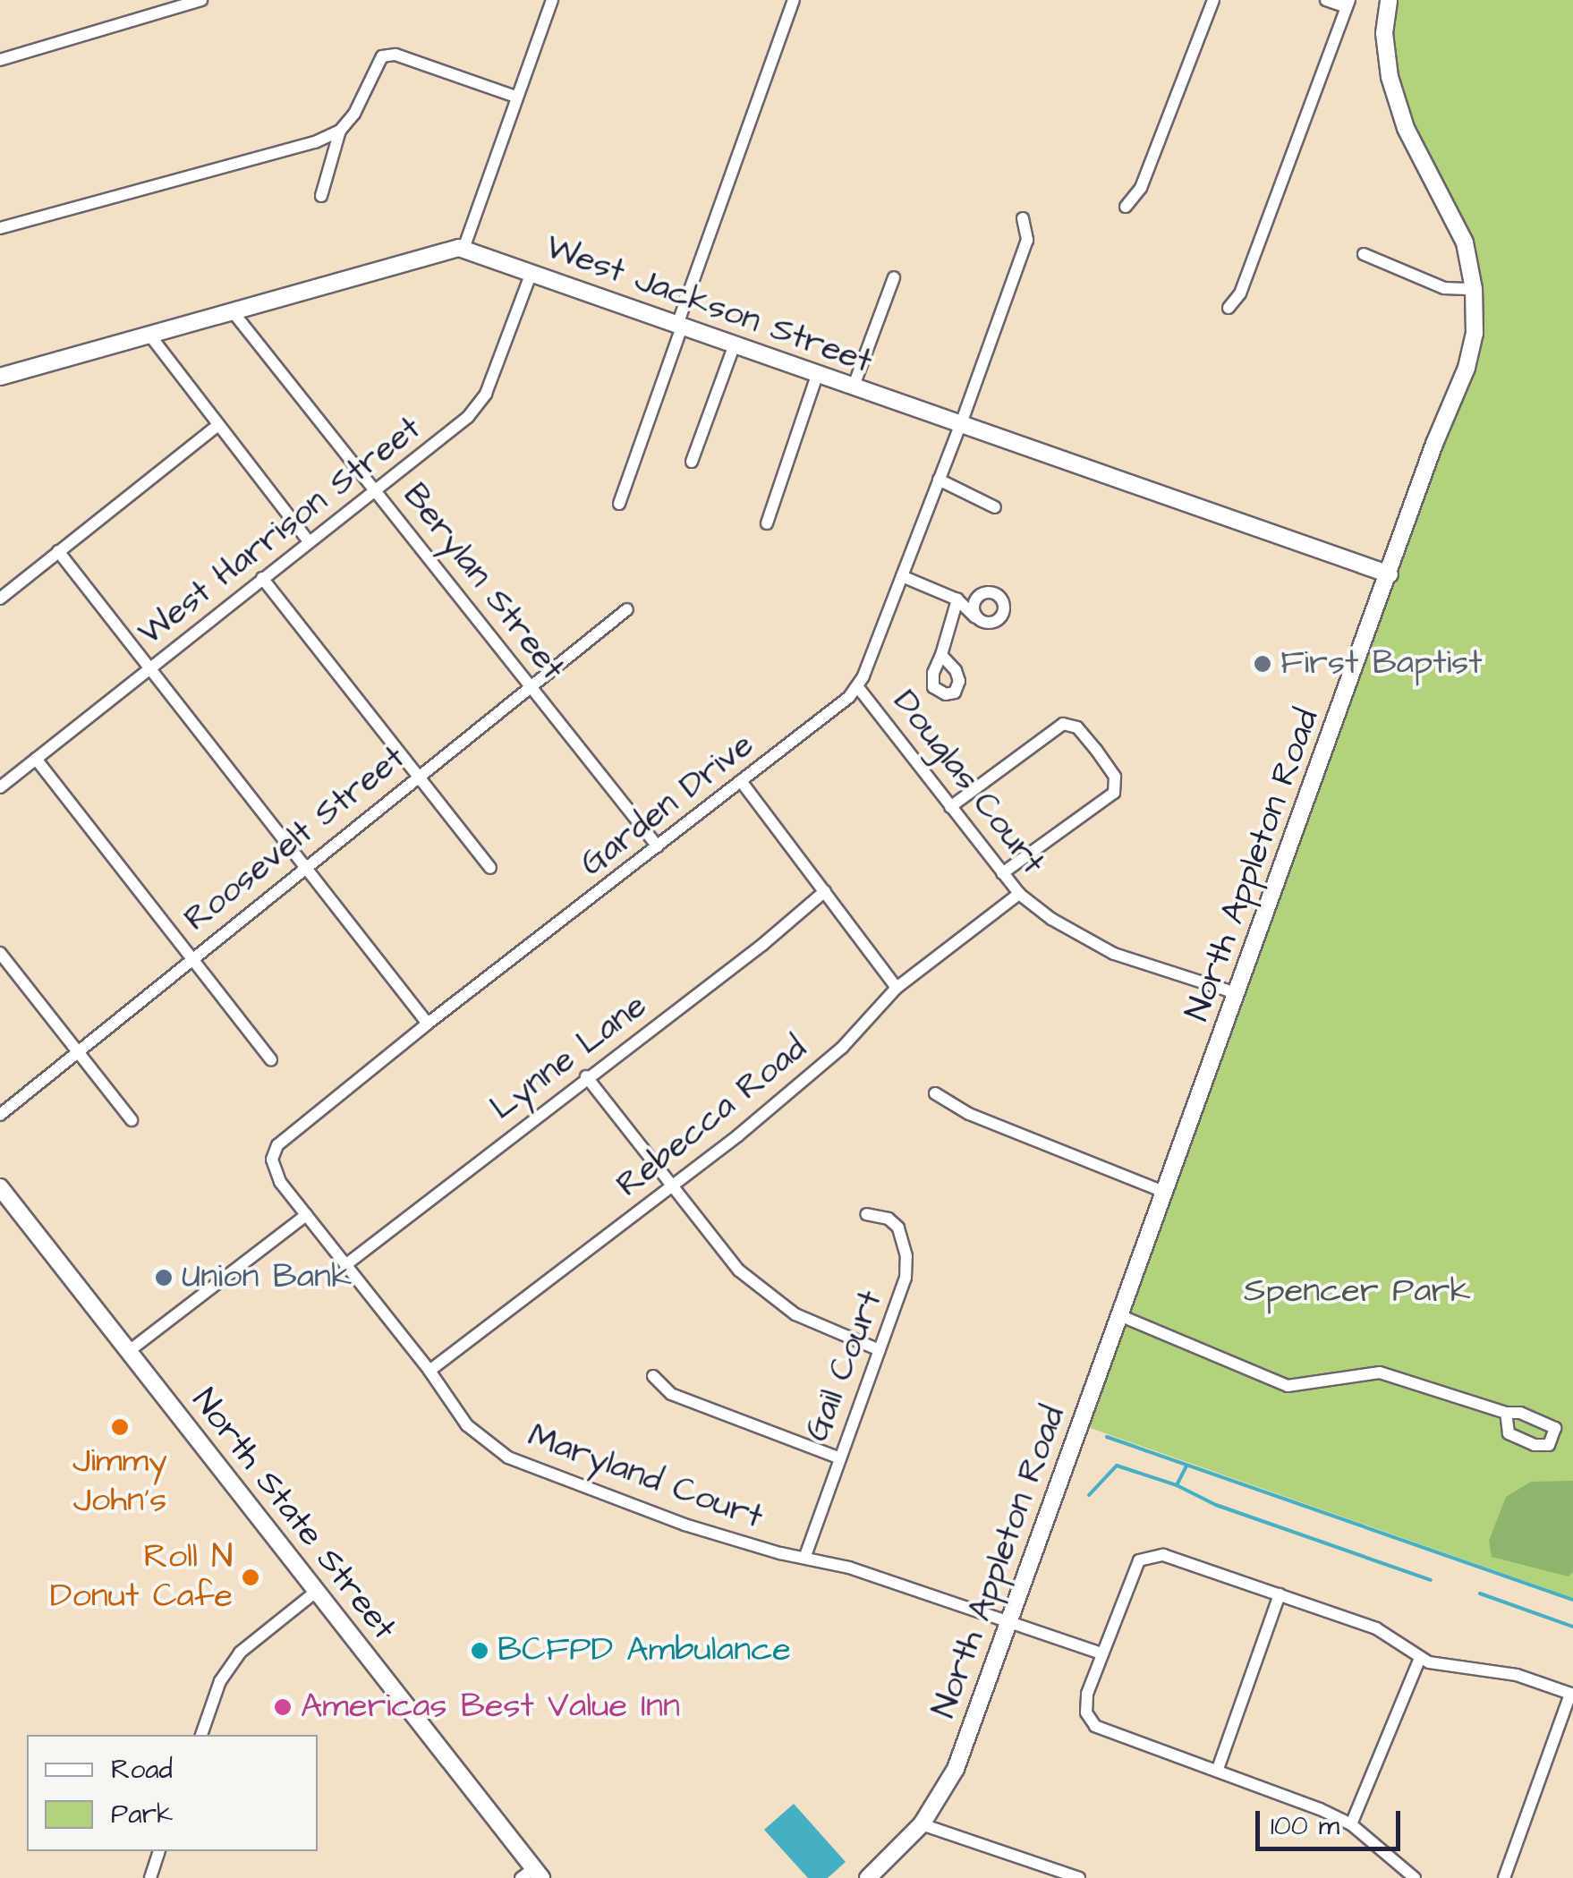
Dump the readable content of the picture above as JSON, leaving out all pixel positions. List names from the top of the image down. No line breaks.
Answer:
{"streets":{"main road":["West Jackson Street","North Appleton Road","North State Street"],"street":["West Harrison Street","Berylan Street","Douglas Court","Garden Drive","Roosevelt Street","Lynne Lane","Rebecca Road","Gail Court","Maryland Court"]},"crossings":[["West Jackson Street","West Harrison Street"],["West Jackson Street","Berylan Street"],["West Jackson Street","Garden Drive"],["West Jackson Street","North Appleton Road"],["West Harrison Street","Berylan Street"],["Berylan Street","Garden Drive"],["Berylan Street","Roosevelt Street"],["Douglas Court","Garden Drive"],["Douglas Court","North Appleton Road"],["Douglas Court","Rebecca Road"],["Garden Drive","Maryland Court"],["North Appleton Road","Maryland Court"],["Lynne Lane","Maryland Court"],["Rebecca Road","Maryland Court"],["Gail Court","Maryland Court"]],"parks":["Spencer Park"],"places":["First Baptist","Union Bank","Jimmy John's","Roll N Donut Cafe","BCFPD Ambulance","Americas Best Value Inn"],"legend":["Road","Park"],"scale_bar":"100 m"}
